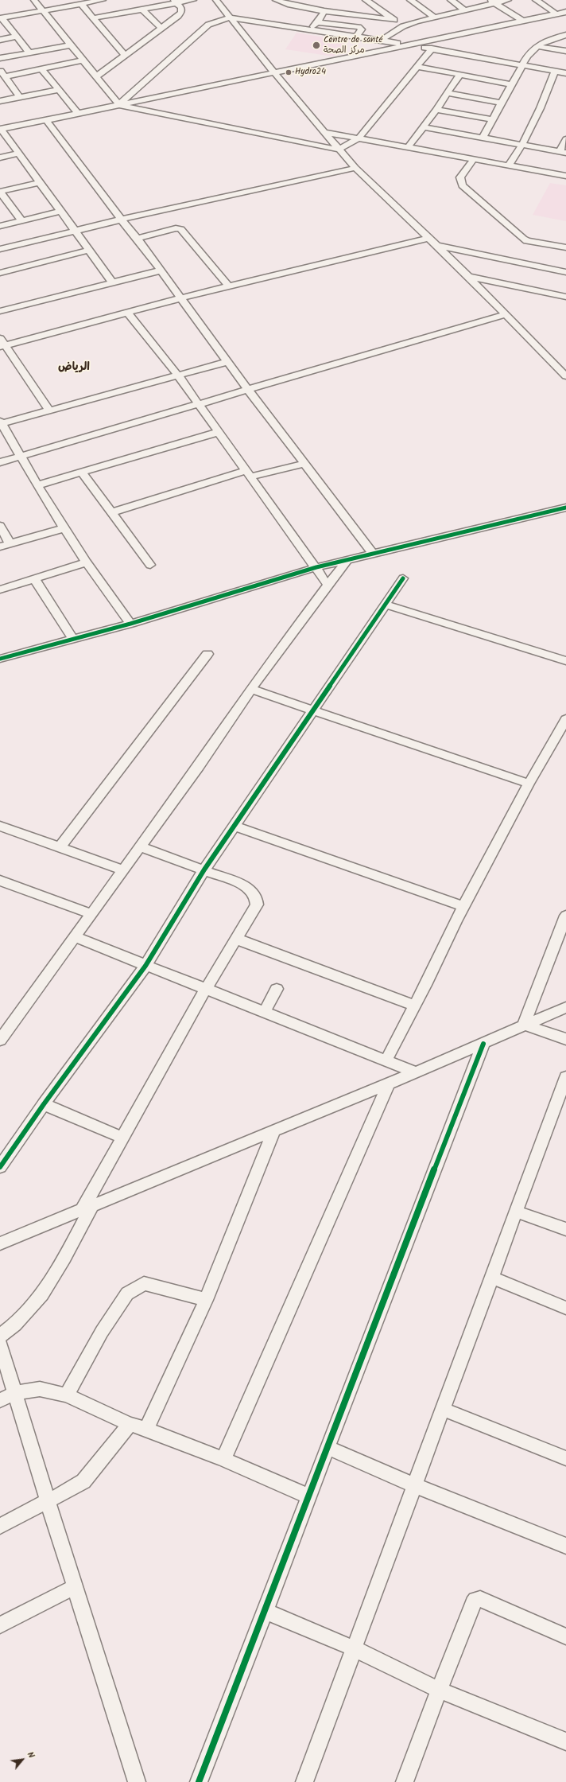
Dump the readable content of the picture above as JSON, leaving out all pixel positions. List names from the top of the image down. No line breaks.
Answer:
{"districts":["الرياض"],"places":["Centre de santé مركز الصحة","Hydro24"],"north":"top right"}
